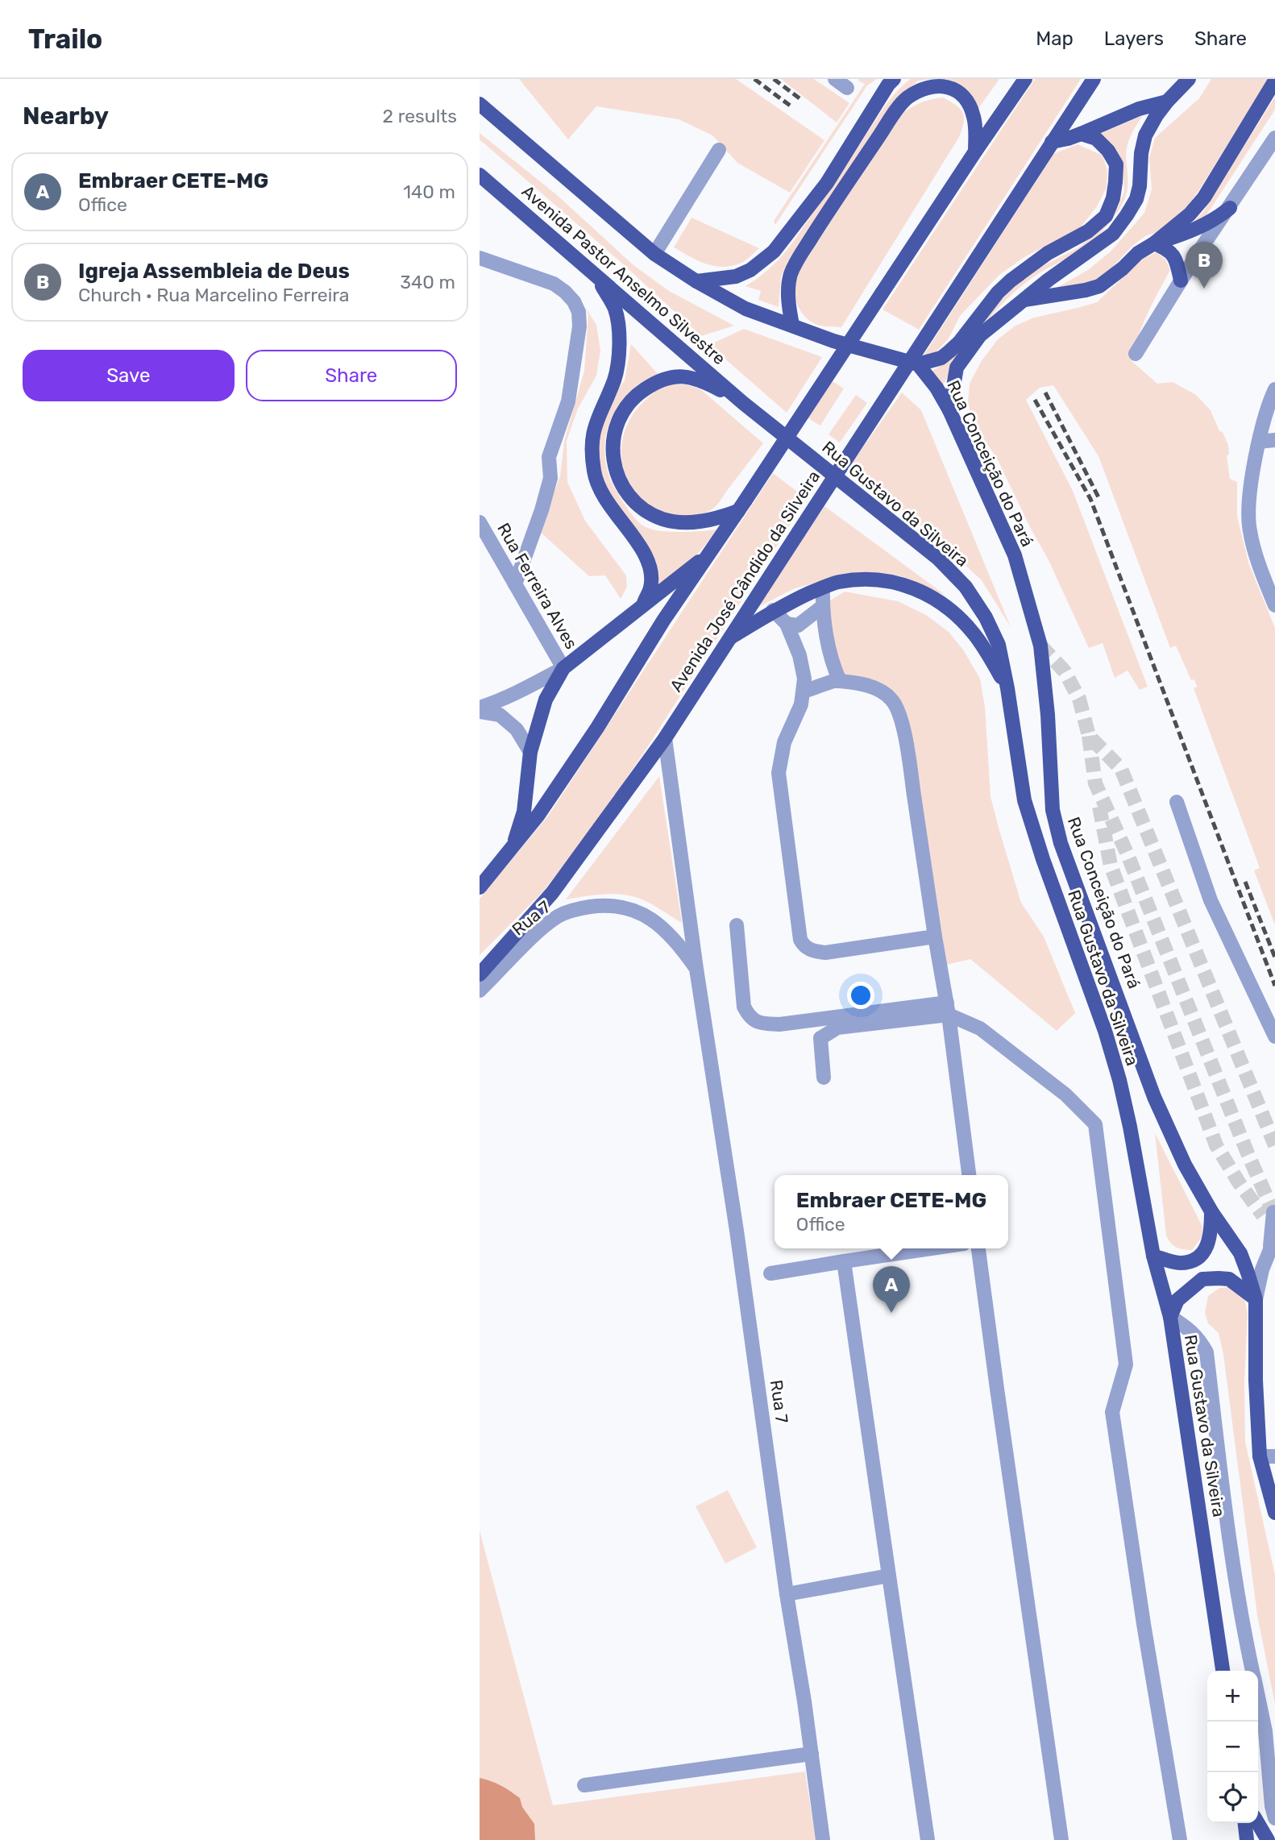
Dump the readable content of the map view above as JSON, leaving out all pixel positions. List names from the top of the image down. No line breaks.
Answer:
{"streets":{"main road":["Avenida Pastor Anselmo Silvestre","Rua Conceição do Pará","Rua Gustavo da Silveira","Avenida José Cândido da Silveira"],"street":["Rua Ferreira Alves","Rua 7"]},"crossings":[["Avenida Pastor Anselmo Silvestre","Rua Gustavo da Silveira"],["Avenida José Cândido da Silveira","Rua 7"]],"page":{"header":"Trailo","nav":["Map","Layers","Share"],"heading":["Nearby","2 results"],"list":[{"mark":"A","name":"Embraer CETE-MG","note":"Office","value":"140 m"},{"mark":"B","name":"Igreja Assembleia de Deus","note":"Church · Rua Marcelino Ferreira","value":"340 m"}],"pins":["B","A"],"buttons":["Save","Share"],"popup":["Embraer CETE-MG","Office"],"map_buttons":["+","−"]}}
